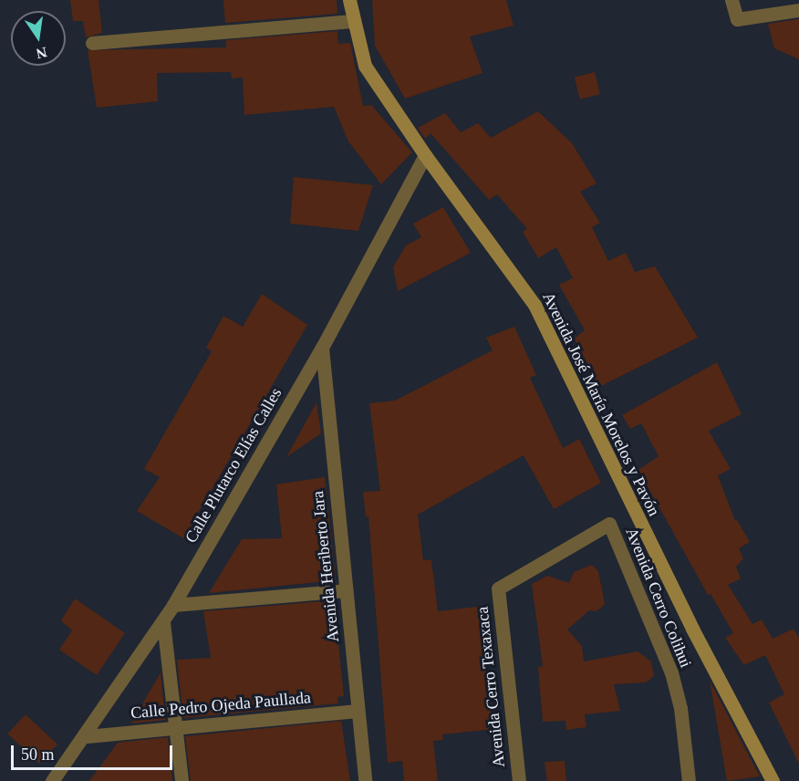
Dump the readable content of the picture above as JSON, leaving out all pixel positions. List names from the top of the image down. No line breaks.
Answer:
{"streets":{"main road":["Avenida José María Morelos y Pavón"],"street":["Calle Plutarco Elías Calles","Avenida Heriberto Jara","Avenida Cerro Colihui","Avenida Cerro Texaxaca","Calle Pedro Ojeda Paullada"]},"crossings":[["Avenida José María Morelos y Pavón","Calle Plutarco Elías Calles"],["Calle Plutarco Elías Calles","Avenida Heriberto Jara"],["Calle Plutarco Elías Calles","Calle Pedro Ojeda Paullada"],["Avenida Heriberto Jara","Calle Pedro Ojeda Paullada"],["Avenida Cerro Colihui","Avenida Cerro Texaxaca"]],"scale_bar":"50 m","north":"bottom"}
